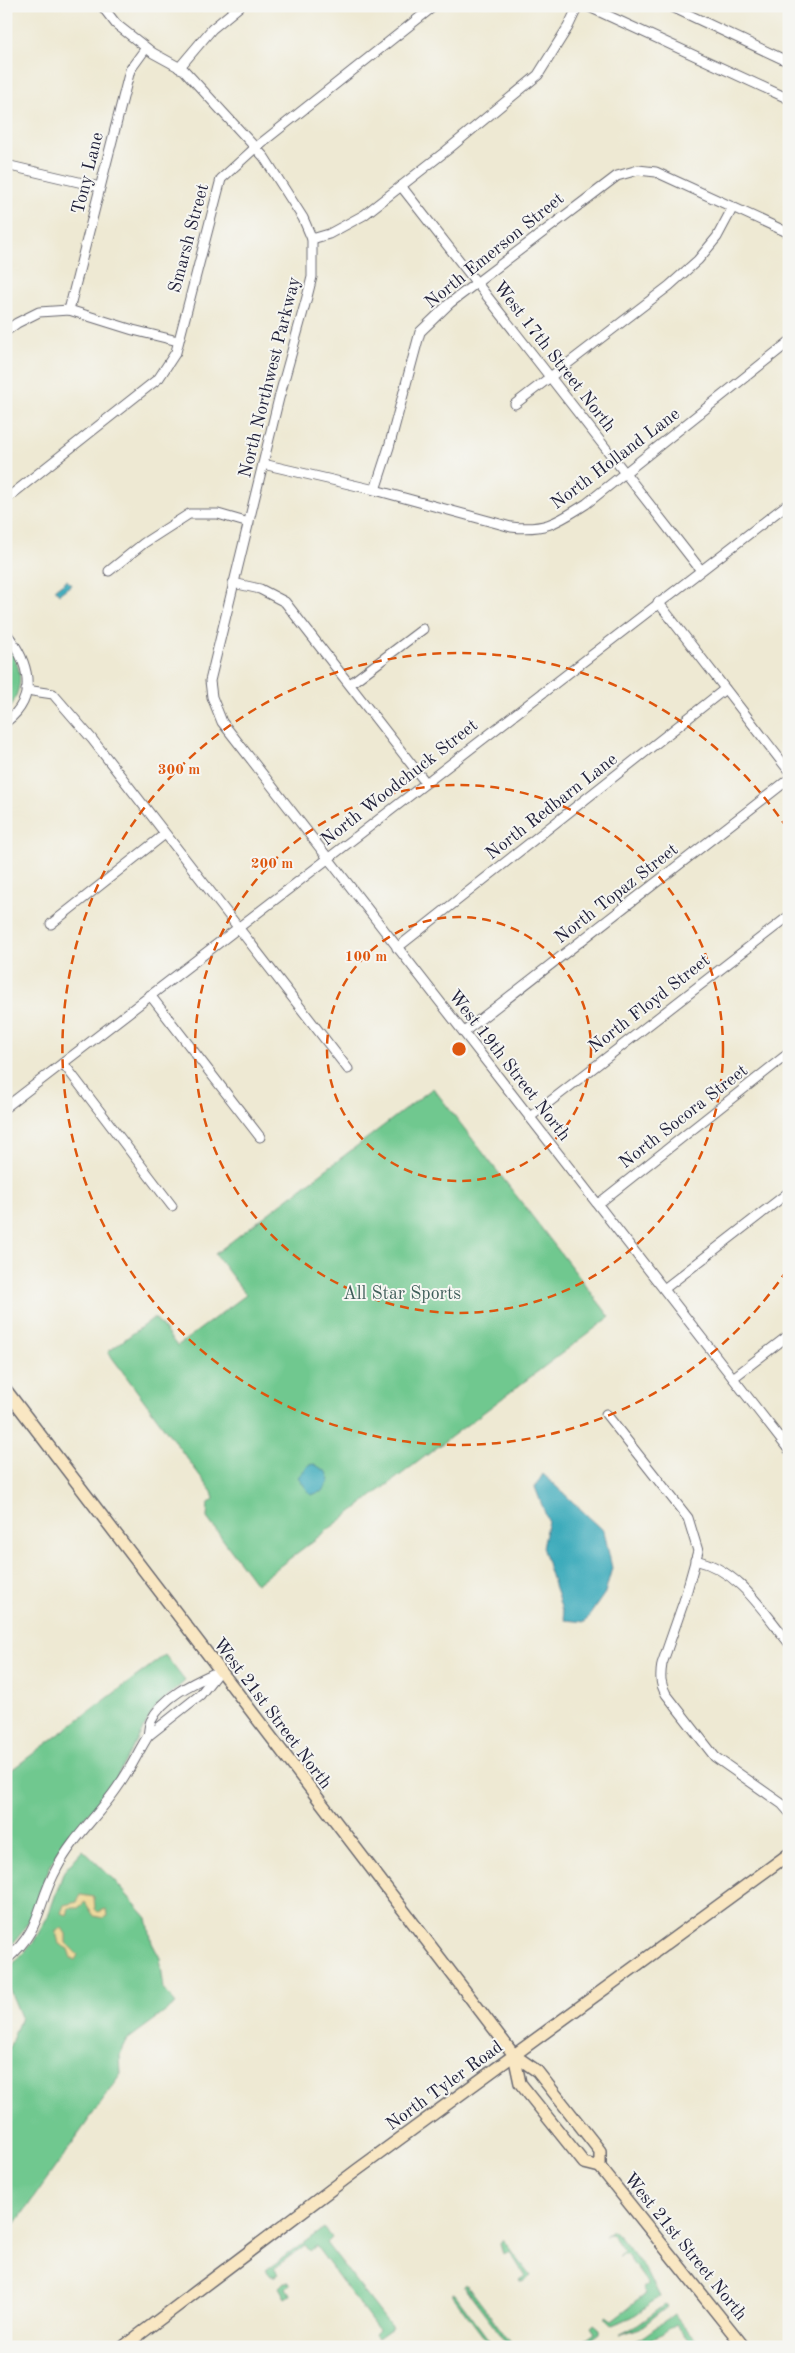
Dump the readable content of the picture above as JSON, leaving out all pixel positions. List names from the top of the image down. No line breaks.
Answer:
{"streets":{"main road":["West 21st Street North","North Tyler Road"],"street":["Tony Lane","Smarsh Street","North Emerson Street","West 17th Street North","North Northwest Parkway","North Holland Lane","North Woodchuck Street","North Redbarn Lane","North Topaz Street","North Floyd Street","West 19th Street North","North Socora Street"]},"crossings":[["North Emerson Street","West 17th Street North"],["North Emerson Street","North Holland Lane"],["West 17th Street North","North Holland Lane"],["West 17th Street North","North Woodchuck Street"],["North Northwest Parkway","North Holland Lane"],["North Northwest Parkway","West 19th Street North"],["North Woodchuck Street","West 19th Street North"],["North Redbarn Lane","West 19th Street North"],["North Topaz Street","West 19th Street North"],["North Floyd Street","West 19th Street North"],["West 19th Street North","North Socora Street"],["West 21st Street North","North Tyler Road"]],"parks":["All Star Sports"],"rings":["300 m","200 m","100 m"]}
